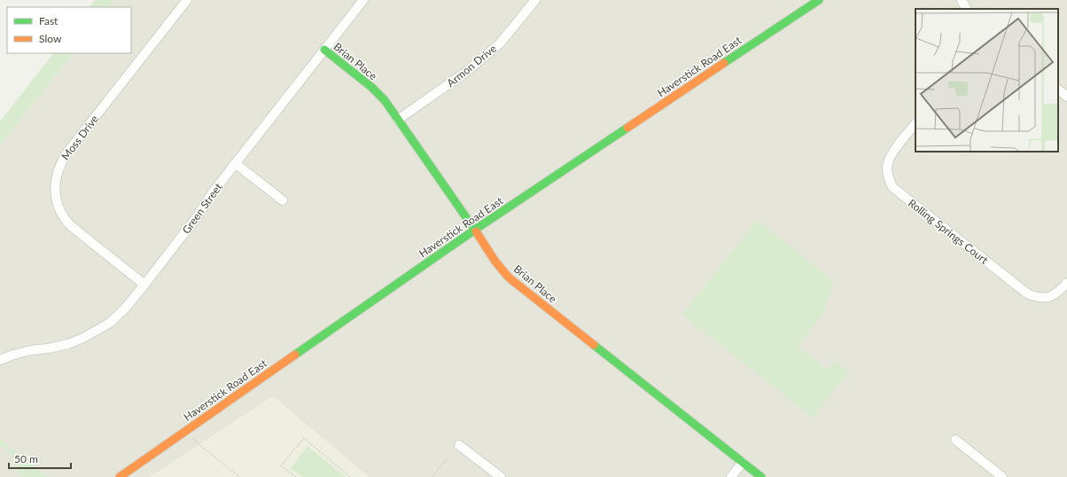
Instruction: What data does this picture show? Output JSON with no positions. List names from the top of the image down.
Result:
{
  "streets": {
    "street": [
      "Brian Place",
      "Armon Drive",
      "Haverstick Road East",
      "Moss Drive",
      "Green Street",
      "Rolling Springs Court"
    ]
  },
  "crossings": [
    ["Brian Place", "Armon Drive"],
    ["Brian Place", "Haverstick Road East"],
    ["Brian Place", "Green Street"],
    ["Moss Drive", "Green Street"]
  ],
  "legend": ["Fast", "Slow"],
  "scale_bar": "50 m"
}
